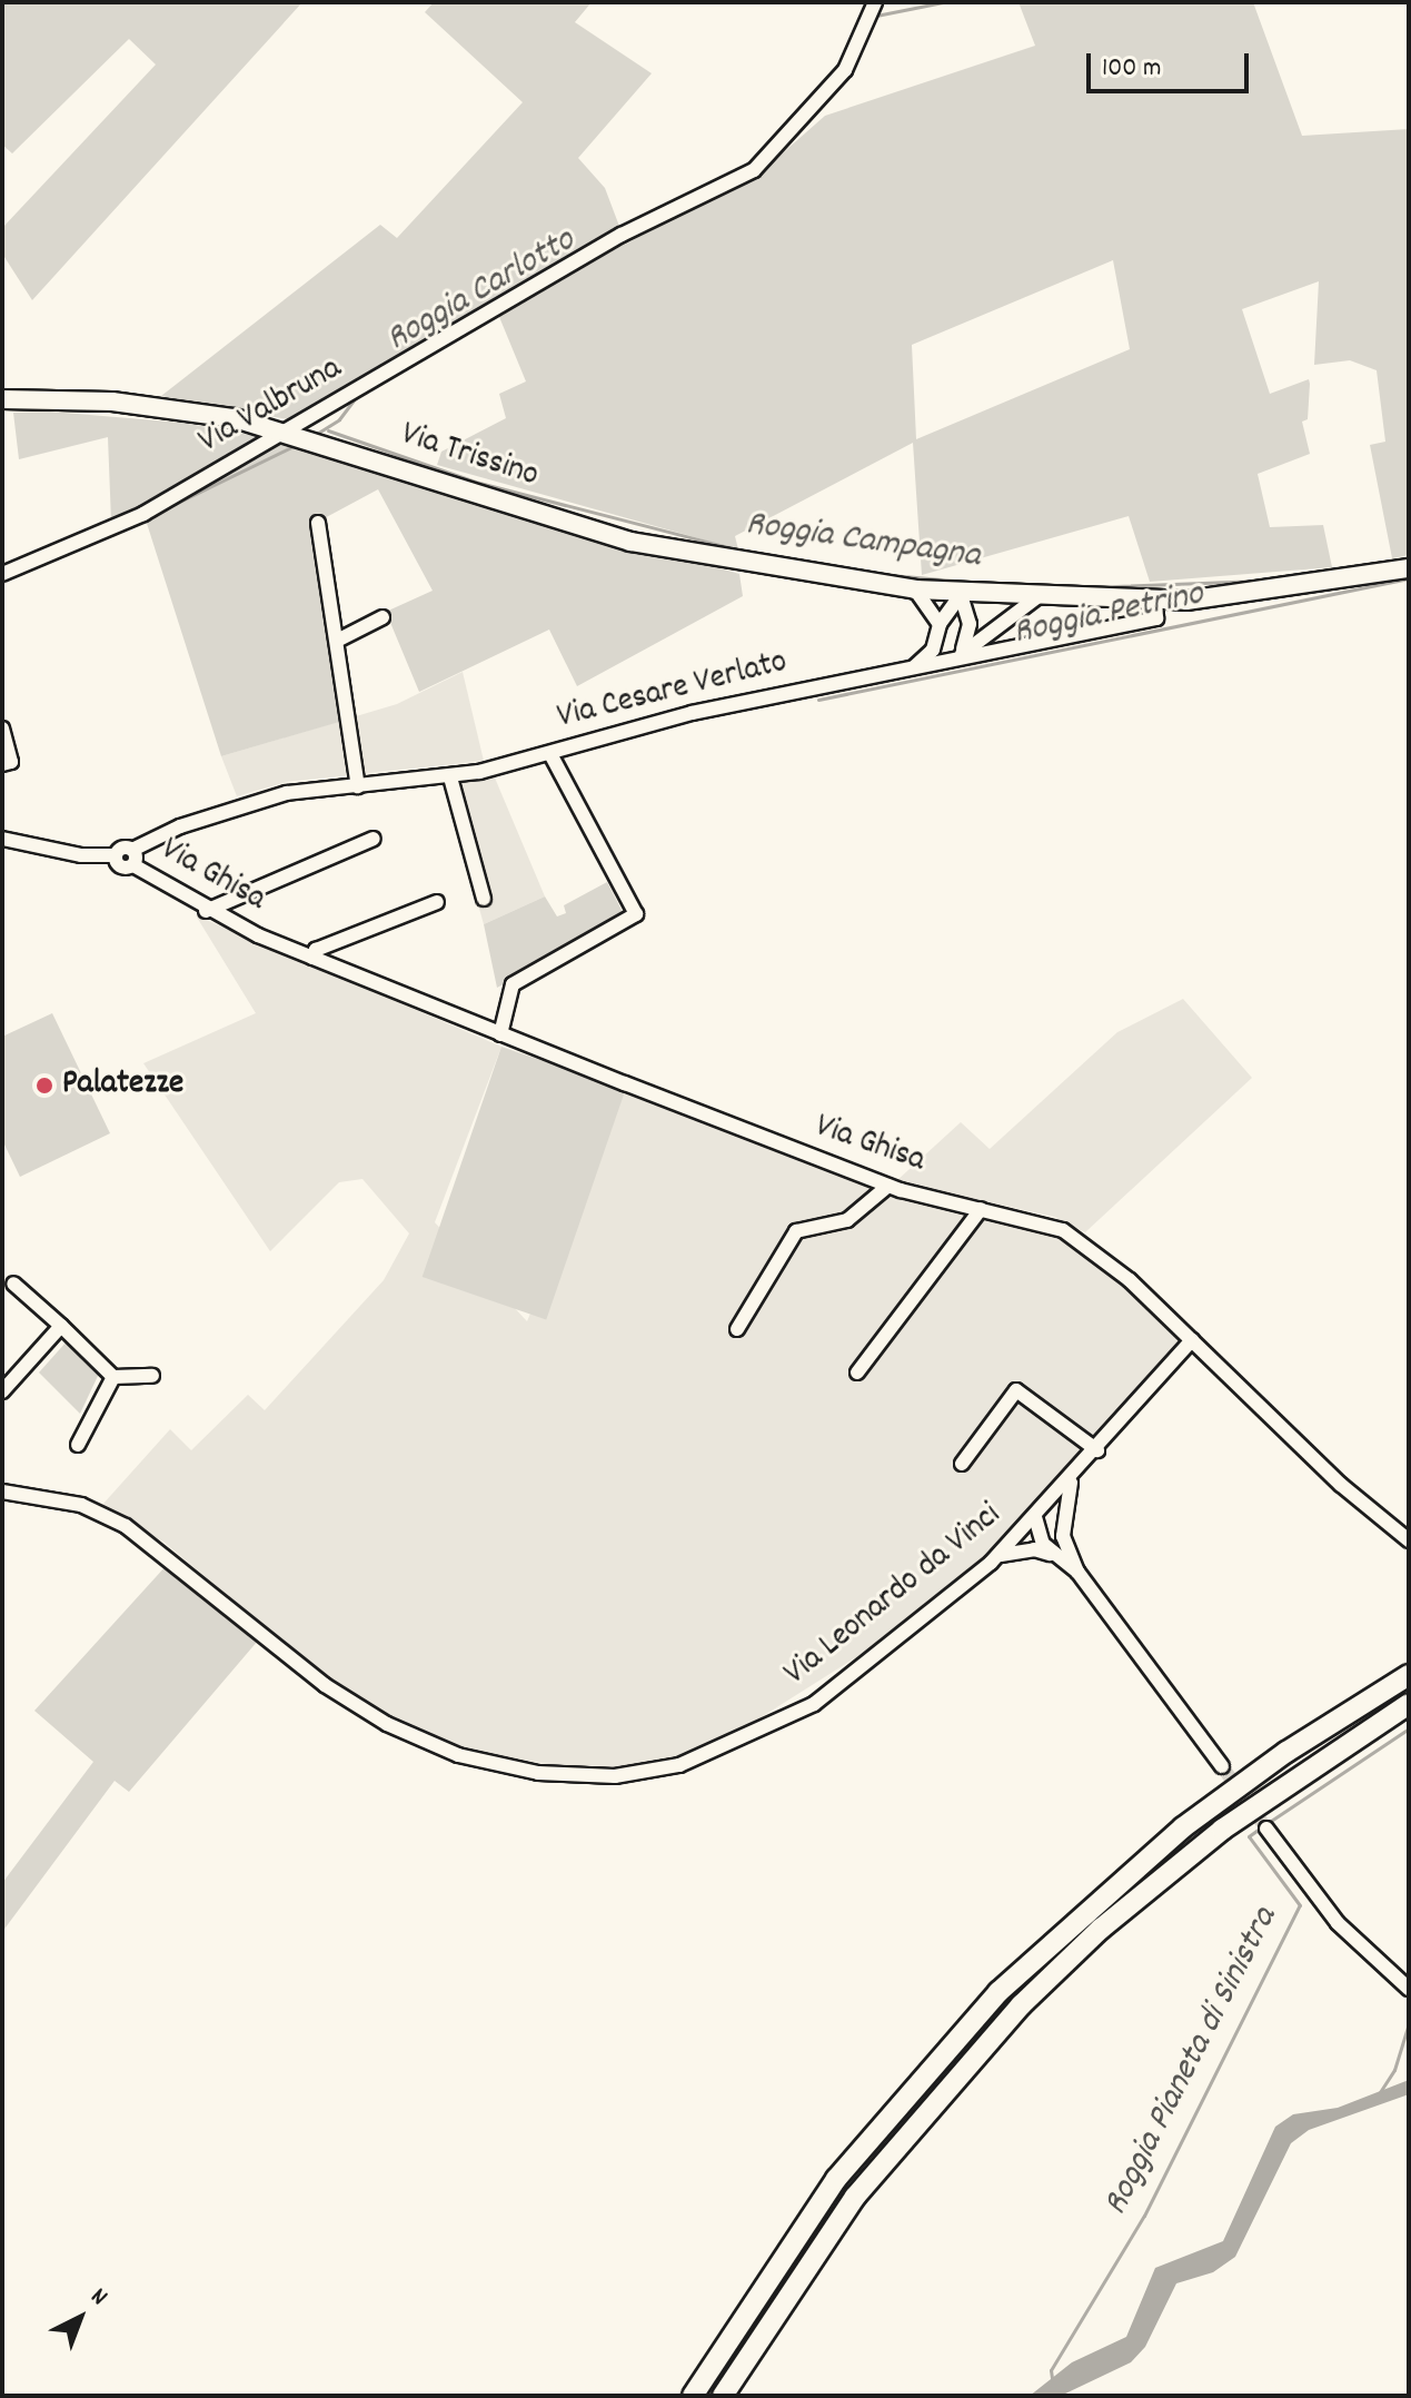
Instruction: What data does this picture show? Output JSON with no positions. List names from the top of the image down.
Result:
{
  "streets": {
    "main road": ["Via Trissino"],
    "street": [
      "Via Valbruna",
      "Via Cesare Verlato",
      "Via Ghisa",
      "Via Leonardo da Vinci"
    ]
  },
  "crossings": [
    ["Via Valbruna", "Via Trissino"],
    ["Via Cesare Verlato", "Via Ghisa"],
    ["Via Ghisa", "Via Leonardo da Vinci"]
  ],
  "water": [
    "Roggia Carlotto",
    "Roggia Campagna",
    "Roggia Petrino",
    "Roggia Pianeta di Sinistra"
  ],
  "places": ["Palatezze"],
  "scale_bar": "100 m",
  "north": "top right"
}
